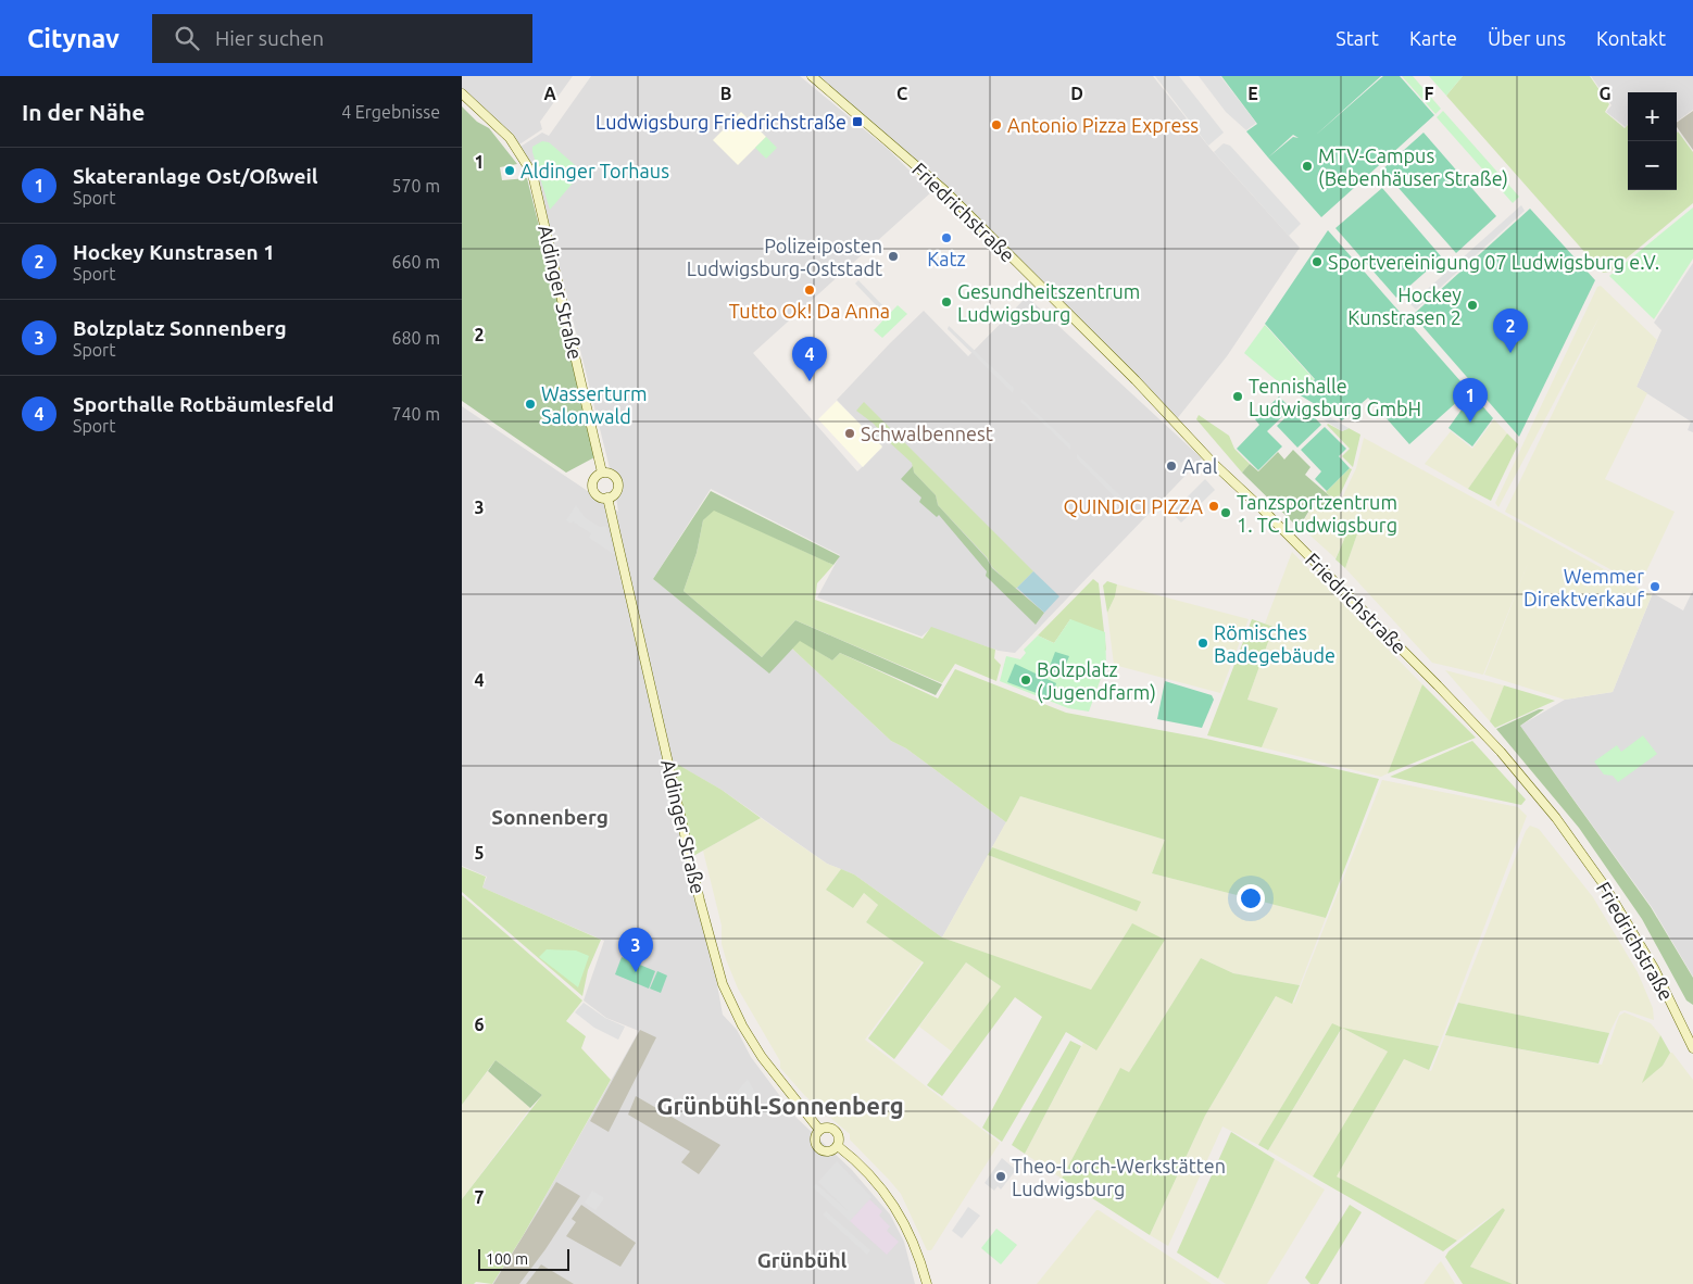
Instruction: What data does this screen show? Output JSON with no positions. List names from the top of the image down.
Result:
{
  "streets": {
    "main road": ["Friedrichstraße", "Aldinger Straße"]
  },
  "districts": ["Sonnenberg", "Grünbühl-Sonnenberg", "Grünbühl"],
  "places": {
    "transit": ["Ludwigsburg Friedrichstraße"],
    "other": [
      "Antonio Pizza Express",
      "MTV-Campus (Bebenhäuser Straße)",
      "Aldinger Torhaus",
      "Katz",
      "Polizeiposten Ludwigsburg-Oststadt",
      "Sportvereinigung 07 Ludwigsburg e.V.",
      "Tutto Ok! Da Anna",
      "Gesundheitszentrum Ludwigsburg",
      "Hockey Kunstrasen 2",
      "Tennishalle Ludwigsburg GmbH",
      "Wasserturm Salonwald",
      "Schwalbennest",
      "Aral",
      "QUINDICI PIZZA",
      "Tanzsportzentrum 1. TC Ludwigsburg",
      "Wemmer Direktverkauf",
      "Römisches Badegebäude",
      "Bolzplatz (Jugendfarm)",
      "Theo-Lorch-Werkstätten Ludwigsburg"
    ]
  },
  "scale_bar": "100 m",
  "page": {
    "header": "Citynav",
    "search": "Hier suchen",
    "nav": [
      "Start",
      "Karte",
      "Über uns",
      "Kontakt"
    ],
    "heading": ["In der Nähe", "4 Ergebnisse"],
    "map_buttons": ["+", "−"],
    "list": [
      {
        "mark": "1",
        "name": "Skateranlage Ost/Oßweil",
        "note": "Sport",
        "value": "570 m"
      },
      {
        "mark": "2",
        "name": "Hockey Kunstrasen 1",
        "note": "Sport",
        "value": "660 m"
      },
      {
        "mark": "3",
        "name": "Bolzplatz Sonnenberg",
        "note": "Sport",
        "value": "680 m"
      },
      {
        "mark": "4",
        "name": "Sporthalle Rotbäumlesfeld",
        "note": "Sport",
        "value": "740 m"
      }
    ],
    "pins": [
      "2",
      "4",
      "1",
      "3"
    ],
    "scale": "100 m"
  },
  "grid": {
    "columns": [
      "A",
      "B",
      "C",
      "D",
      "E",
      "F",
      "G"
    ],
    "rows": [
      "1",
      "2",
      "3",
      "4",
      "5",
      "6",
      "7"
    ]
  }
}
